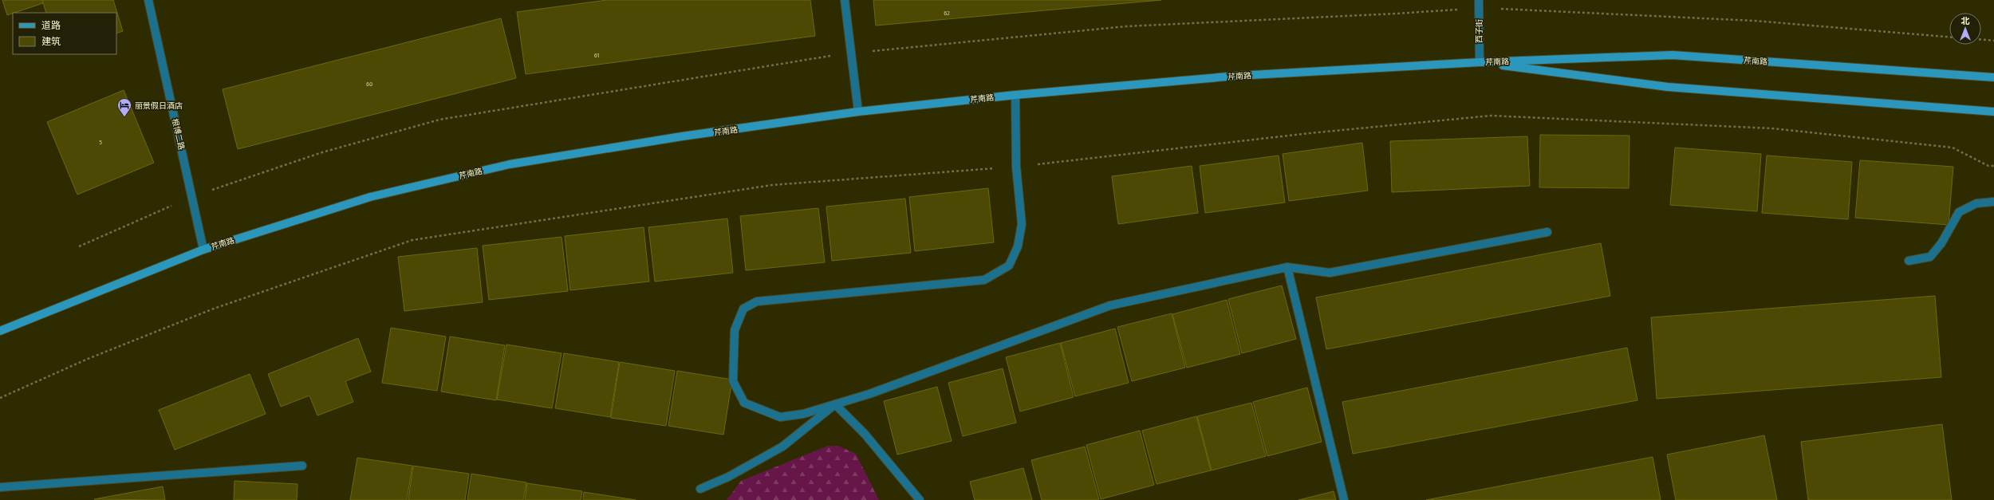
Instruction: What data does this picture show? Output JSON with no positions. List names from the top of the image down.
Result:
{
  "streets": {
    "main road": ["芹南路"],
    "street": ["西子街", "根博二路"]
  },
  "crossings": [
    ["西子街", "芹南路"],
    ["芹南路", "根博二路"]
  ],
  "places": {
    "hotel": ["丽景假日酒店"]
  },
  "house_numbers": [
    "62",
    "61",
    "60",
    "5"
  ],
  "legend": ["道路", "建筑"],
  "north": "top"
}
